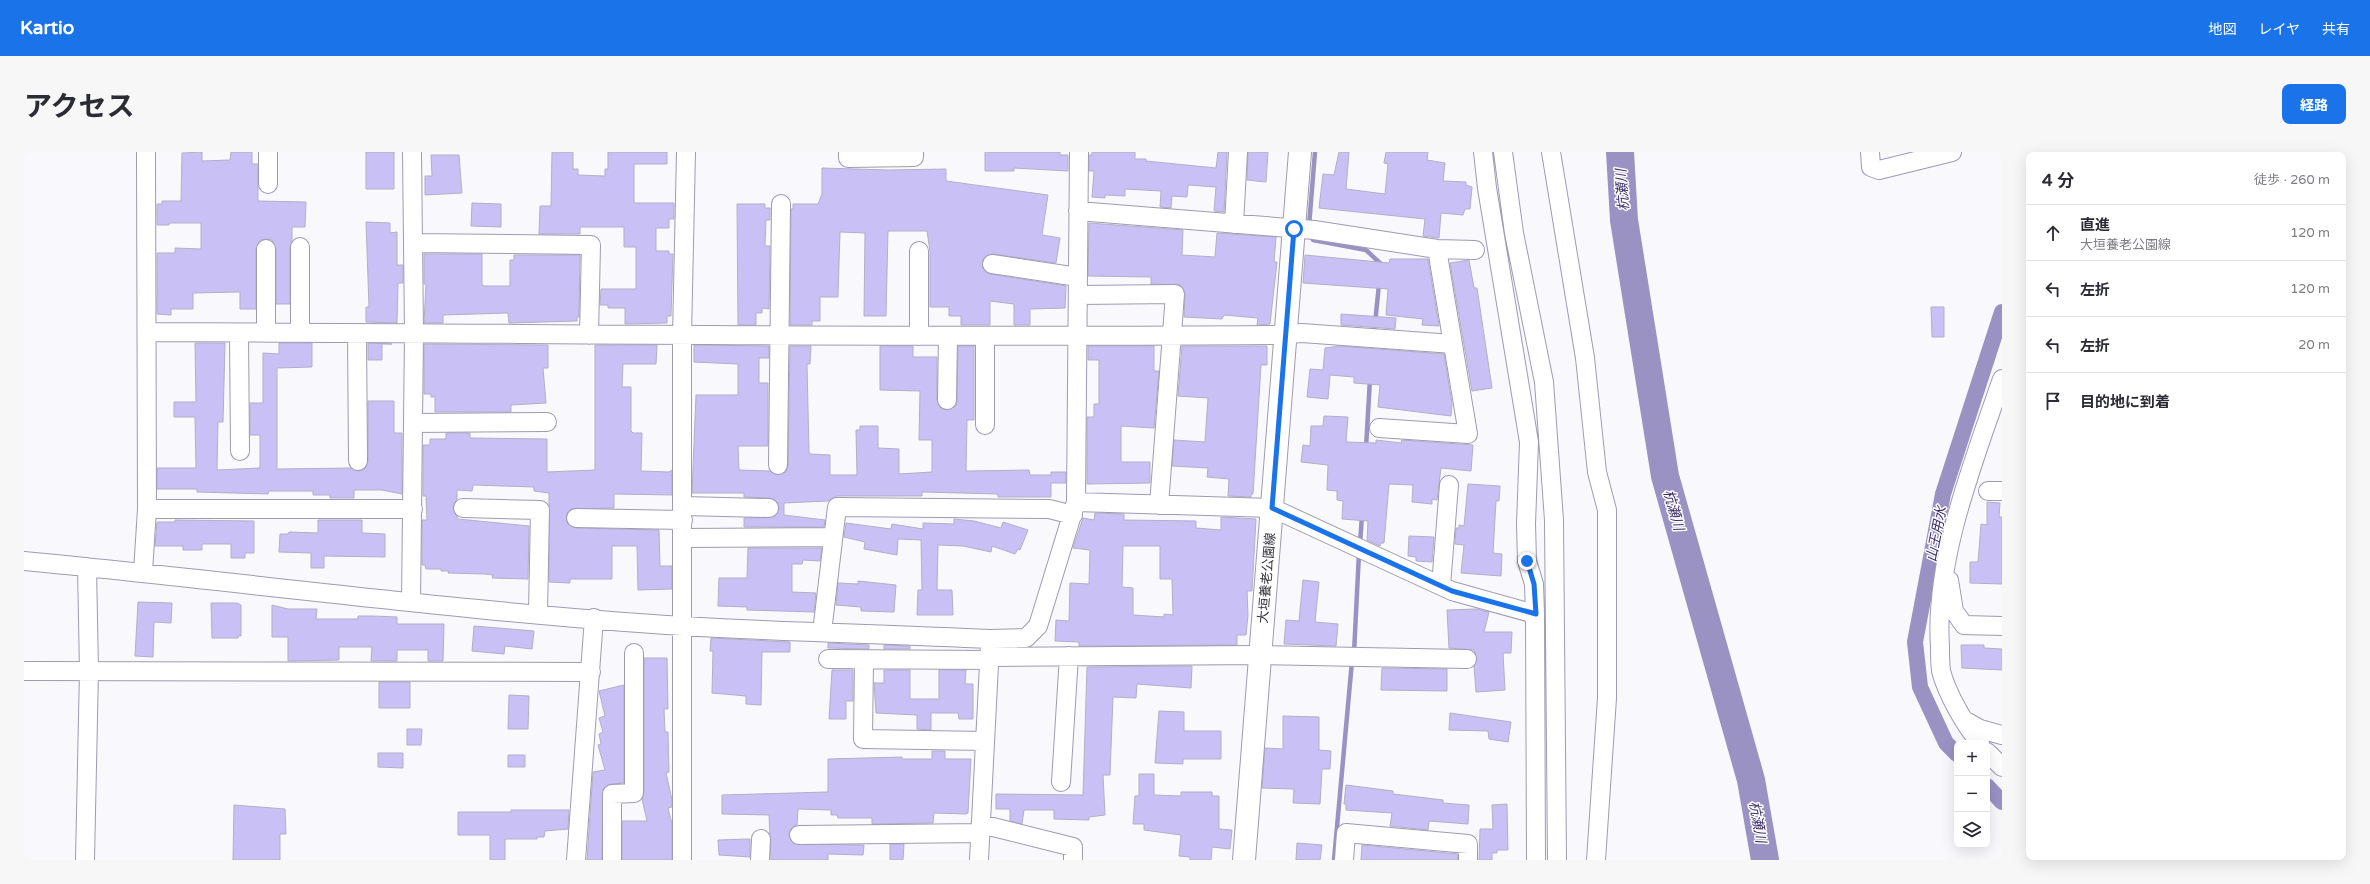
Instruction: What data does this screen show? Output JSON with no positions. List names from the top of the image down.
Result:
{
  "streets": {
    "main road": ["大垣養老公園線"]
  },
  "water": ["杭瀬川", "山王用水"],
  "page": {
    "header": "Kartio",
    "nav": ["地図", "レイヤ", "共有"],
    "title": "アクセス",
    "buttons": "経路",
    "heading": ["4 分", "徒歩 · 260 m"],
    "list": [
      ["直進", "大垣養老公園線", "120 m"],
      ["左折", "120 m"],
      ["左折", "20 m"],
      "目的地に到着"
    ],
    "map_buttons": ["+", "−"]
  }
}
